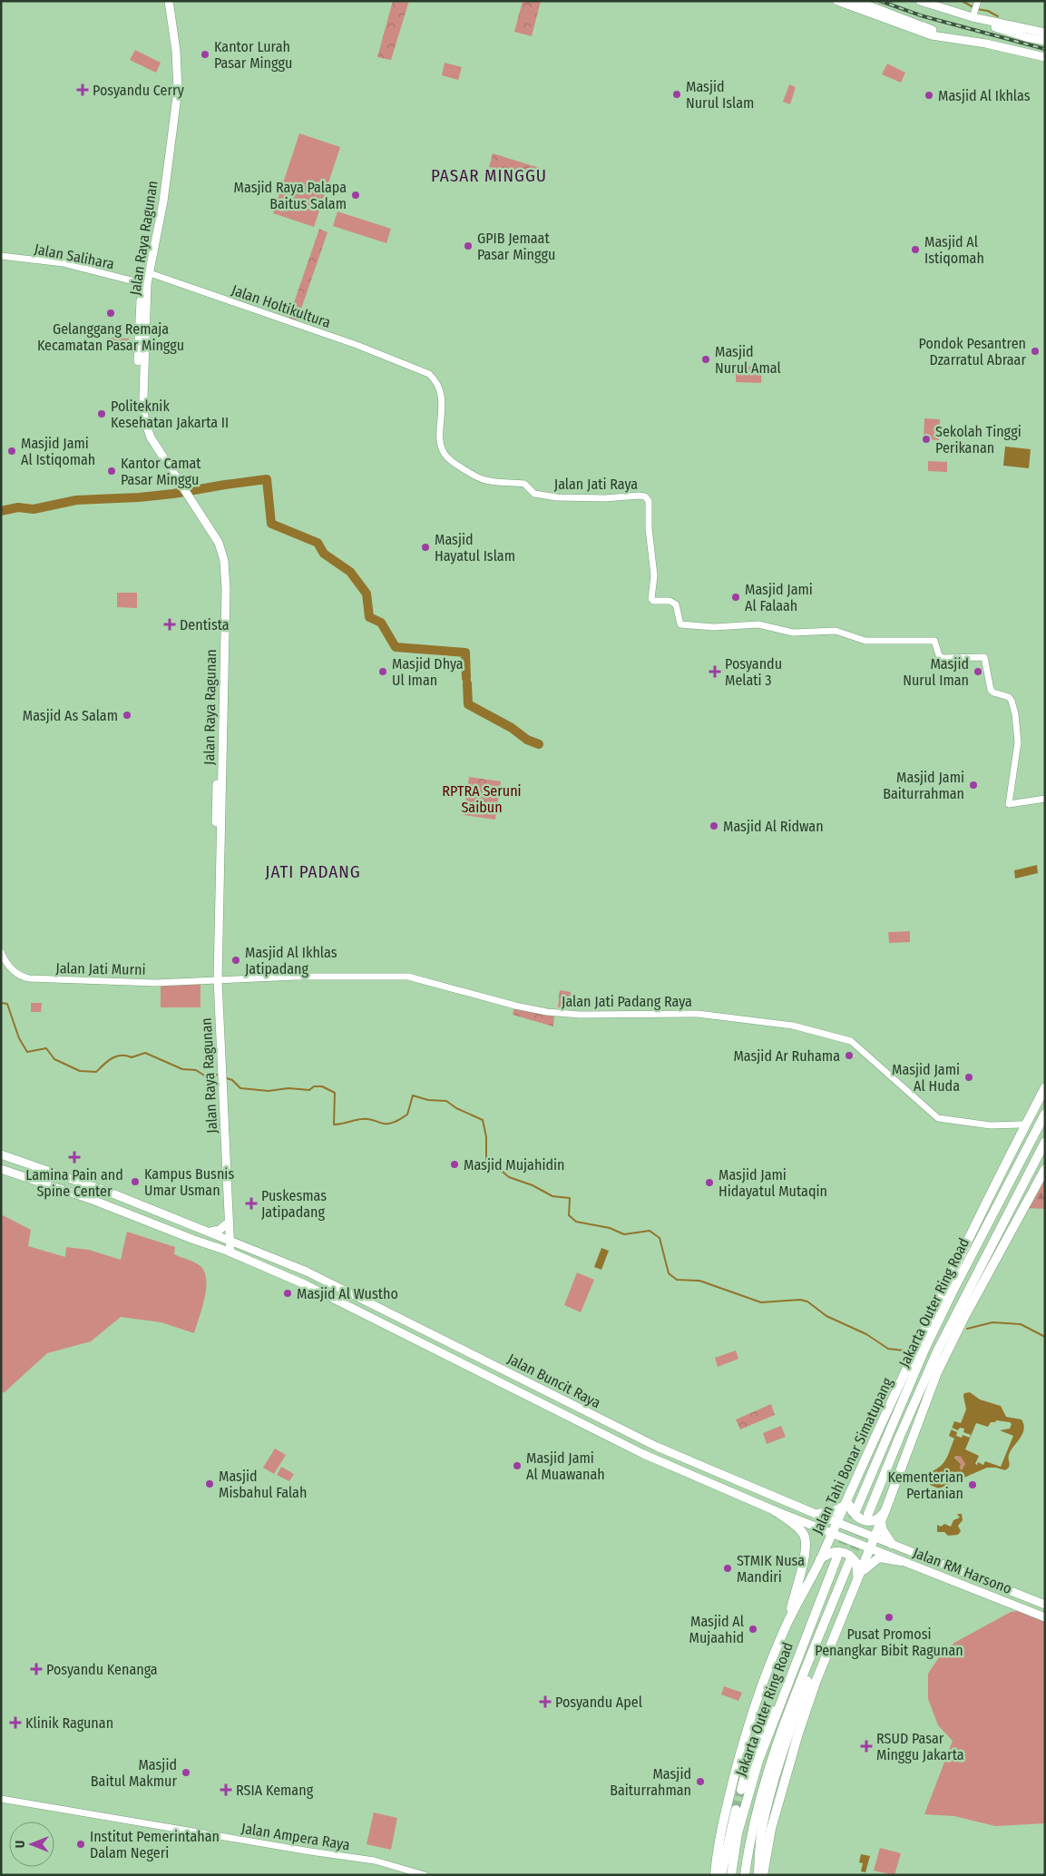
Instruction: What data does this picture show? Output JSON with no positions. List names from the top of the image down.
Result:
{
  "streets": {
    "highway": ["Jakarta Outer Ring Road", "Jalan Tahi Bonar Simatupang"],
    "main road": ["Jalan Raya Ragunan", "Jalan Buncit Raya", "Jalan RM Harsono"],
    "street": [
      "Jalan Salihara",
      "Jalan Holtikultura",
      "Jalan Jati Raya",
      "Jalan Jati Murni",
      "Jalan Jati Padang Raya",
      "Jalan Ampera Raya"
    ]
  },
  "crossings": [
    ["Jalan Raya Ragunan", "Jalan Salihara"],
    ["Jalan Raya Ragunan", "Jalan Holtikultura"],
    ["Jalan Raya Ragunan", "Jalan Jati Murni"],
    ["Jalan Raya Ragunan", "Jalan Jati Padang Raya"],
    ["Jalan Raya Ragunan", "Jalan Buncit Raya"],
    ["Jalan Holtikultura", "Jalan Jati Raya"],
    ["Jalan Jati Murni", "Jalan Jati Padang Raya"],
    ["Jalan Jati Padang Raya", "Jalan Tahi Bonar Simatupang"],
    ["Jalan Buncit Raya", "Jalan Tahi Bonar Simatupang"],
    ["Jalan Buncit Raya", "Jalan RM Harsono"]
  ],
  "districts": ["PASAR MINGGU", "JATI PADANG"],
  "parks": ["RPTRA Seruni Saibun"],
  "places": {
    "other": [
      "Kantor Lurah Pasar Minggu",
      "Masjid Nurul Islam",
      "Masjid Al Ikhlas",
      "Masjid Raya Palapa Baitus Salam",
      "GPIB Jemaat Pasar Minggu",
      "Masjid Al Istiqomah",
      "Gelanggang Remaja Kecamatan Pasar Minggu",
      "Pondok Pesantren Dzarratul Abraar",
      "Masjid Nurul Amal",
      "Politeknik Kesehatan Jakarta II",
      "Sekolah Tinggi Perikanan",
      "Masjid Jami Al Istiqomah",
      "Kantor Camat Pasar Minggu",
      "Masjid Hayatul Islam",
      "Masjid Jami Al Falaah",
      "Masjid Dhya Ul Iman",
      "Masjid Nurul Iman",
      "Masjid As Salam",
      "Masjid Jami Baiturrahman",
      "Masjid Al Ridwan",
      "Masjid Al Ikhlas Jatipadang",
      "Masjid Ar Ruhama",
      "Masjid Jami Al Huda",
      "Masjid Mujahidin",
      "Kampus Busnis Umar Usman",
      "Masjid Jami Hidayatul Mutaqin",
      "Masjid Al Wustho",
      "Masjid Jami Al Muawanah",
      "Masjid Misbahul Falah",
      "Kementerian Pertanian",
      "STMIK Nusa Mandiri",
      "Pusat Promosi Penangkar Bibit Ragunan",
      "Masjid Al Mujaahid",
      "Masjid Baitul Makmur",
      "Masjid Baiturrahman",
      "Institut Pemerintahan Dalam Negeri"
    ],
    "health": [
      "Posyandu Cerry",
      "Dentista",
      "Posyandu Melati 3",
      "Lamina Pain and Spine Center",
      "Puskesmas Jatipadang",
      "Posyandu Kenanga",
      "Posyandu Apel",
      "Klinik Ragunan",
      "RSUD Pasar Minggu Jakarta",
      "RSIA Kemang"
    ]
  },
  "north": "left"
}
